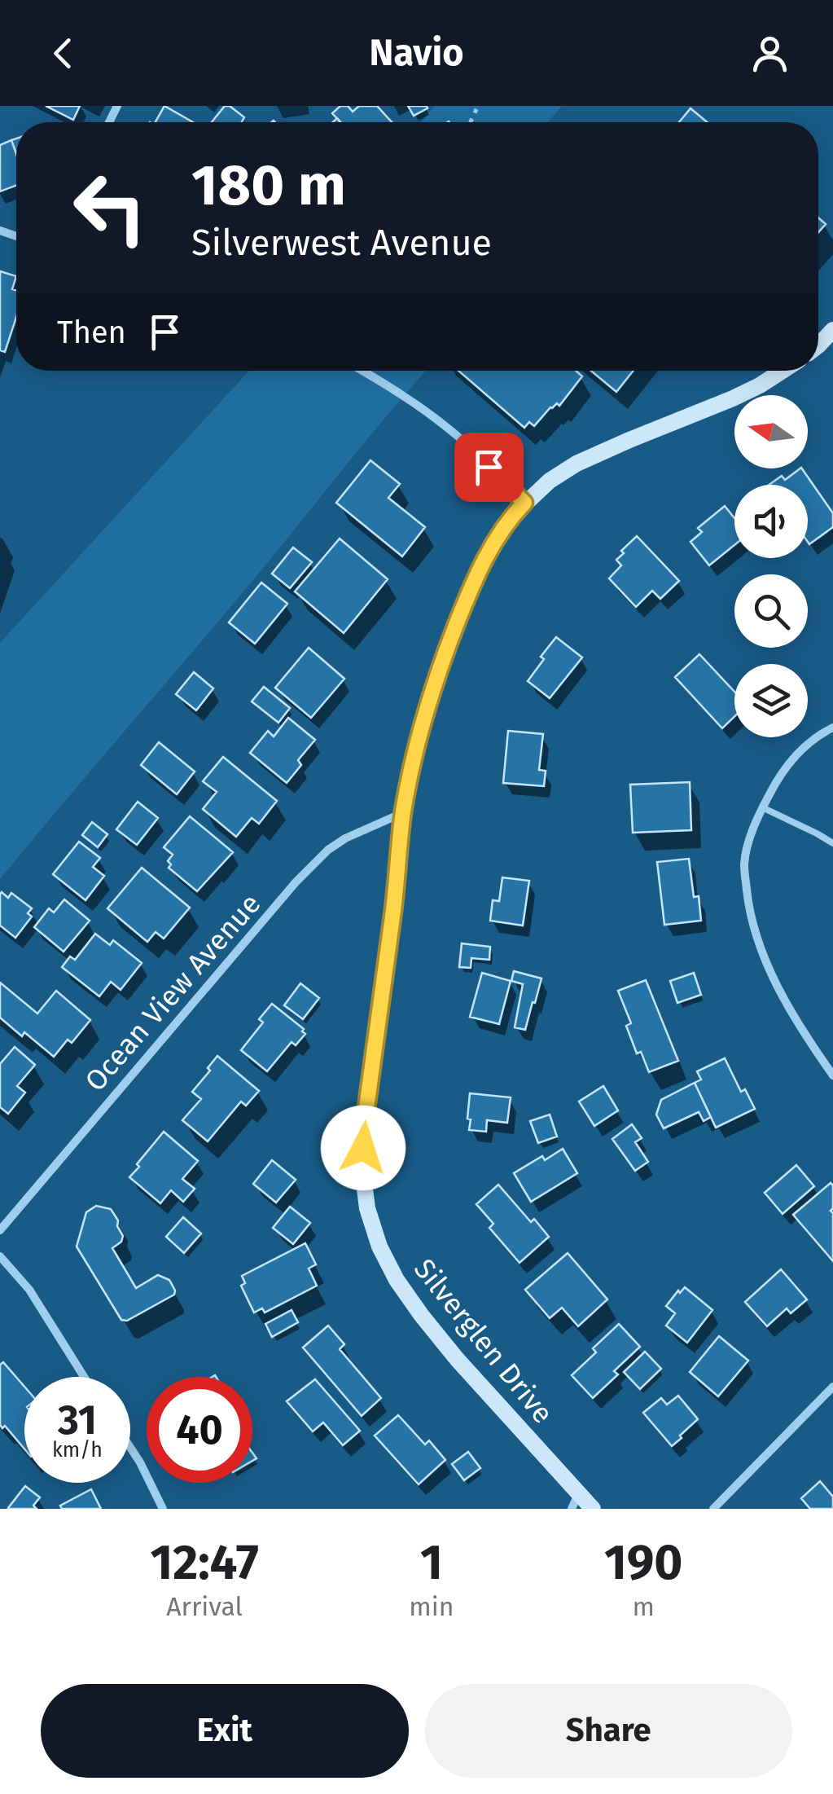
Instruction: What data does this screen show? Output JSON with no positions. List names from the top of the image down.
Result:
{
  "streets": {
    "street": ["Ocean View Avenue", "Silverglen Drive"]
  },
  "crossings": [
    ["Ocean View Avenue", "Silverglen Drive"]
  ],
  "north": "left",
  "page": {
    "header": "Navio",
    "turn": ["180 m", "Silverwest Avenue"],
    "then": "Then",
    "speed": "31 km/h",
    "limit": "40",
    "eta": [
      "12:47",
      "Arrival",
      "1",
      "min",
      "190",
      "m"
    ],
    "buttons": ["Exit", "Share"]
  }
}
